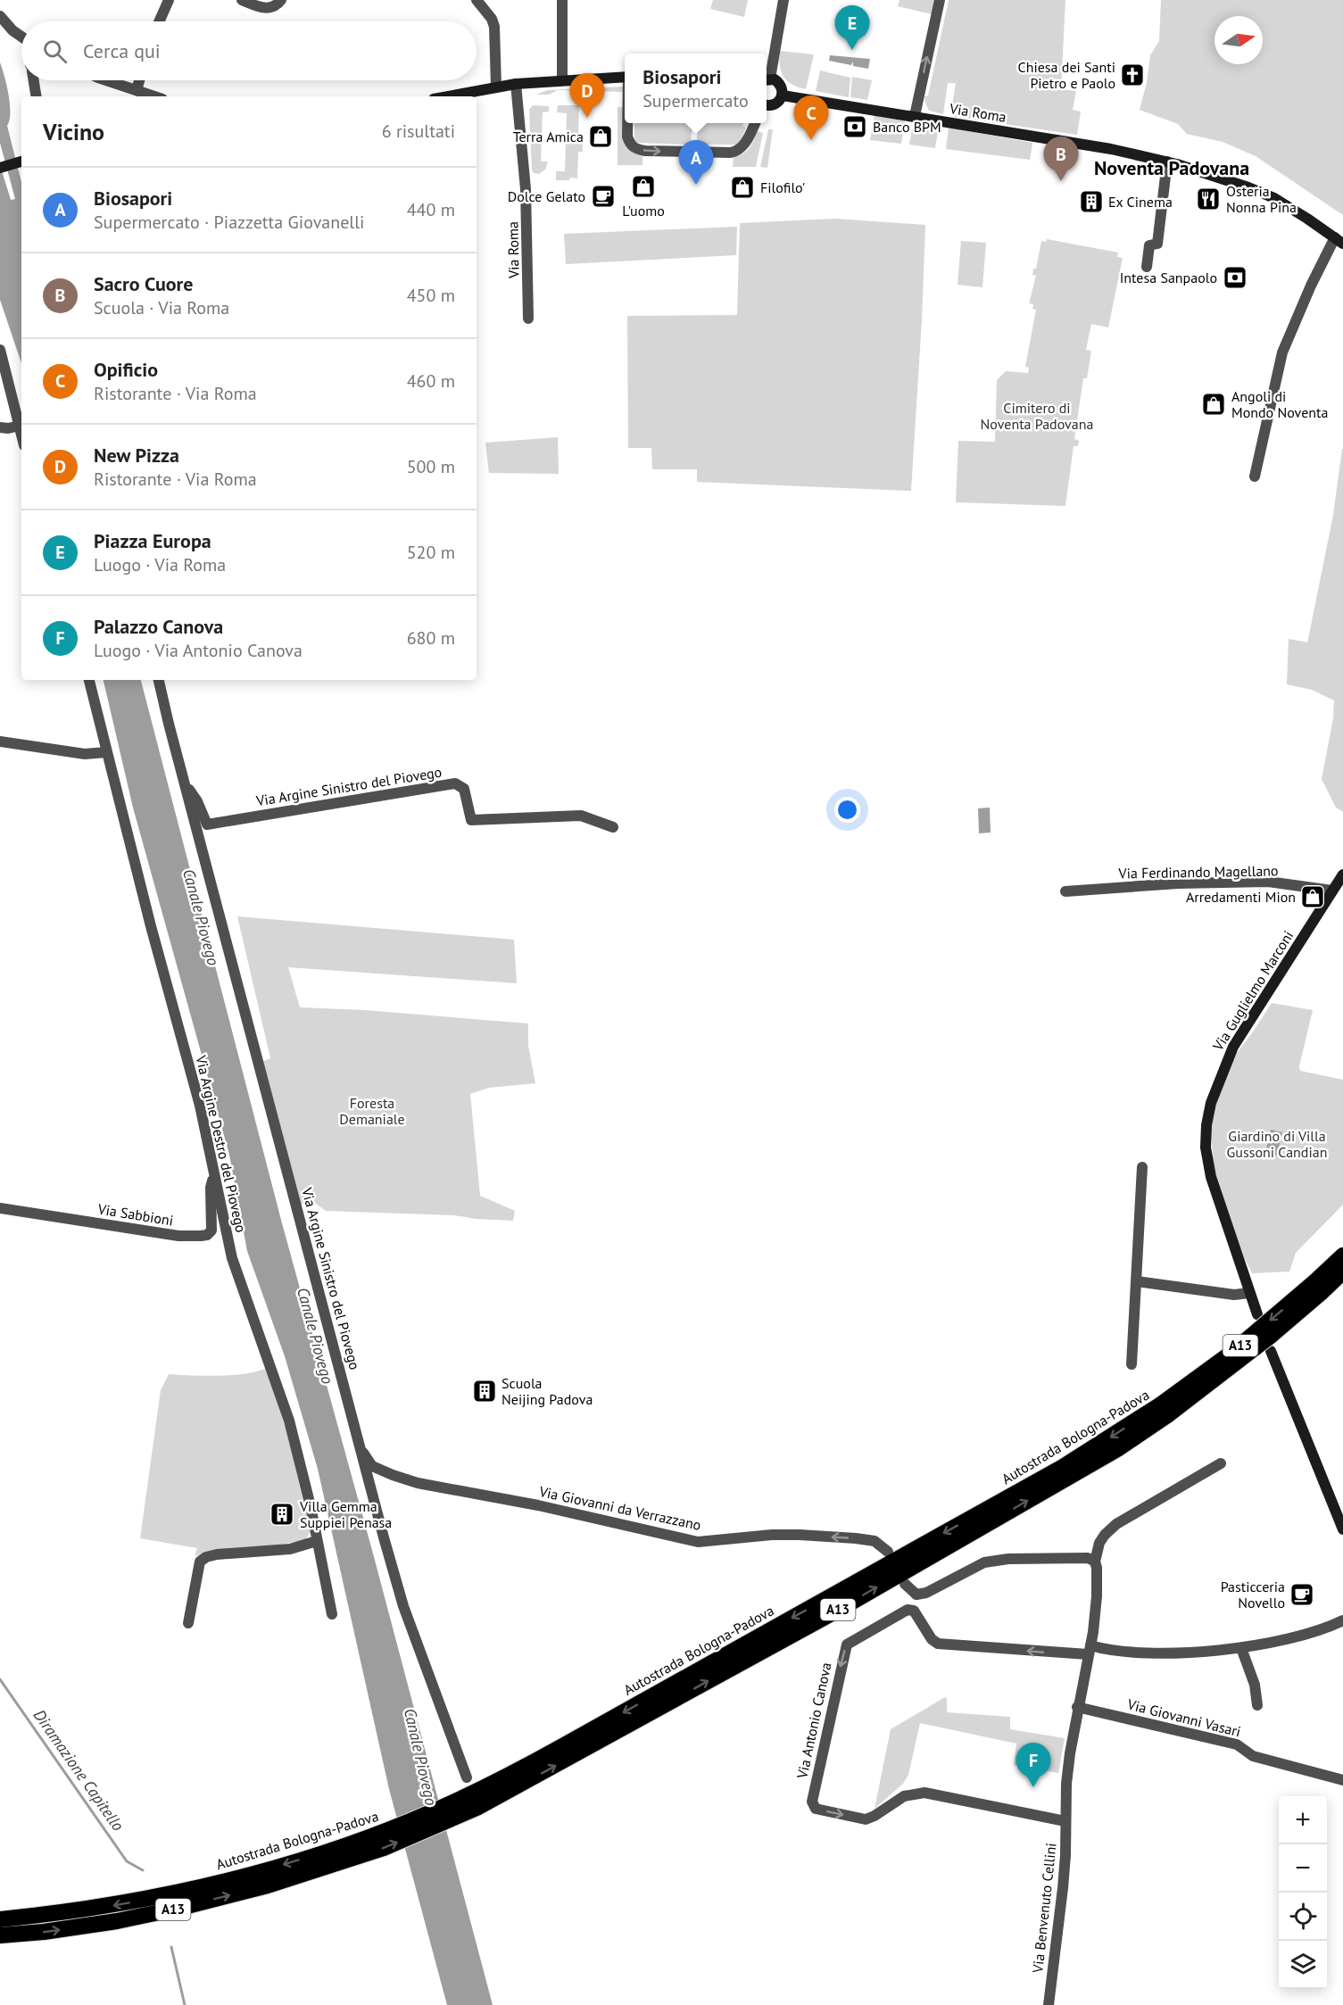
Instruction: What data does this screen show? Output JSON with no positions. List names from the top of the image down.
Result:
{
  "streets": {
    "highway": ["A13", "Autostrada Bologna-Padova"],
    "street": [
      "Via Roma",
      "Via Argine Sinistro del Piovego",
      "Via Ferdinando Magellano",
      "Via Guglielmo Marconi",
      "Via Argine Destro del Piovego",
      "Via Sabbioni",
      "Via Giovanni da Verrazzano",
      "Via Giovanni Vasari",
      "Via Antonio Canova",
      "Via Benvenuto Cellini"
    ]
  },
  "crossings": [
    ["Via Argine Sinistro del Piovego", "Via Giovanni da Verrazzano"],
    ["Via Ferdinando Magellano", "Via Guglielmo Marconi"],
    ["Via Argine Destro del Piovego", "Via Sabbioni"],
    ["Via Giovanni Vasari", "Via Benvenuto Cellini"],
    ["Via Antonio Canova", "Via Benvenuto Cellini"]
  ],
  "one_way": ["Via Giovanni da Verrazzano"],
  "districts": ["Noventa Padovana"],
  "water": ["Canale Piovego", "Diramazione Capitello"],
  "parks": ["Cimitero di Noventa Padovana", "Foresta Demaniale", "Giardino di Villa Gussoni Candian"],
  "places": {
    "church": ["Chiesa dei Santi Pietro e Paolo"],
    "bank": ["Banco BPM", "Intesa Sanpaolo"],
    "shop": [
      "Terra Amica",
      "L'uomo",
      "Filofilo'",
      "Angoli di Mondo Noventa",
      "Arredamenti Mion"
    ],
    "cafe": ["Dolce Gelato", "Pasticceria Novello"],
    "restaurant": ["Osteria Nonna Pina"],
    "building": ["Ex Cinema", "Scuola Neijing Padova", "Villa Gemma Suppiei Penasa"]
  },
  "north": "right",
  "page": {
    "pins": [
      "E",
      "D",
      "C",
      "B",
      "A",
      "F"
    ],
    "search": "Cerca qui",
    "popup": ["Biosapori", "Supermercato"],
    "heading": ["Vicino", "6 risultati"],
    "list": [
      {
        "mark": "A",
        "name": "Biosapori",
        "note": "Supermercato · Piazzetta Giovanelli",
        "value": "440 m"
      },
      {
        "mark": "B",
        "name": "Sacro Cuore",
        "note": "Scuola · Via Roma",
        "value": "450 m"
      },
      {
        "mark": "C",
        "name": "Opificio",
        "note": "Ristorante · Via Roma",
        "value": "460 m"
      },
      {
        "mark": "D",
        "name": "New Pizza",
        "note": "Ristorante · Via Roma",
        "value": "500 m"
      },
      {
        "mark": "E",
        "name": "Piazza Europa",
        "note": "Luogo · Via Roma",
        "value": "520 m"
      },
      {
        "mark": "F",
        "name": "Palazzo Canova",
        "note": "Luogo · Via Antonio Canova",
        "value": "680 m"
      }
    ],
    "map_buttons": ["+", "−"]
  }
}
